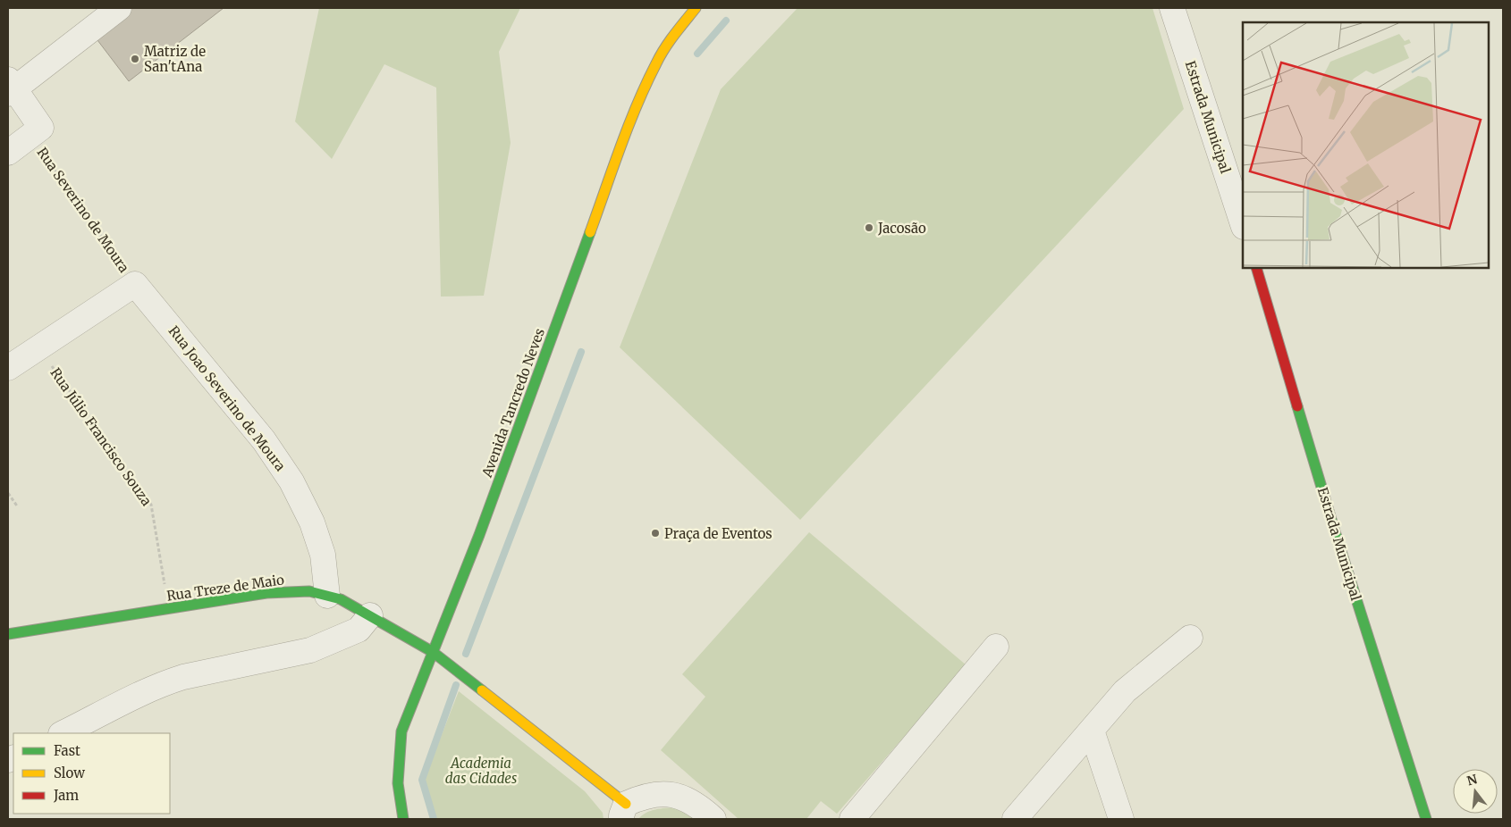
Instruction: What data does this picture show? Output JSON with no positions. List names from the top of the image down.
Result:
{
  "streets": {
    "street": [
      "Estrada Municipal",
      "Rua Joao Severino de Moura",
      "Avenida Tancredo Neves",
      "Rua Treze de Maio"
    ],
    "path": ["Rua Severino de Moura", "Rua Júlio Francisco Souza"]
  },
  "crossings": [
    ["Rua Severino de Moura", "Rua Joao Severino de Moura"],
    ["Rua Joao Severino de Moura", "Rua Treze de Maio"],
    ["Avenida Tancredo Neves", "Rua Treze de Maio"],
    ["Rua Júlio Francisco Souza", "Rua Treze de Maio"]
  ],
  "parks": ["Academia das Cidades"],
  "places": ["Matriz de San'tAna", "Jacosão", "Praça de Eventos"],
  "legend": ["Fast", "Slow", "Jam"],
  "north": "top"
}
